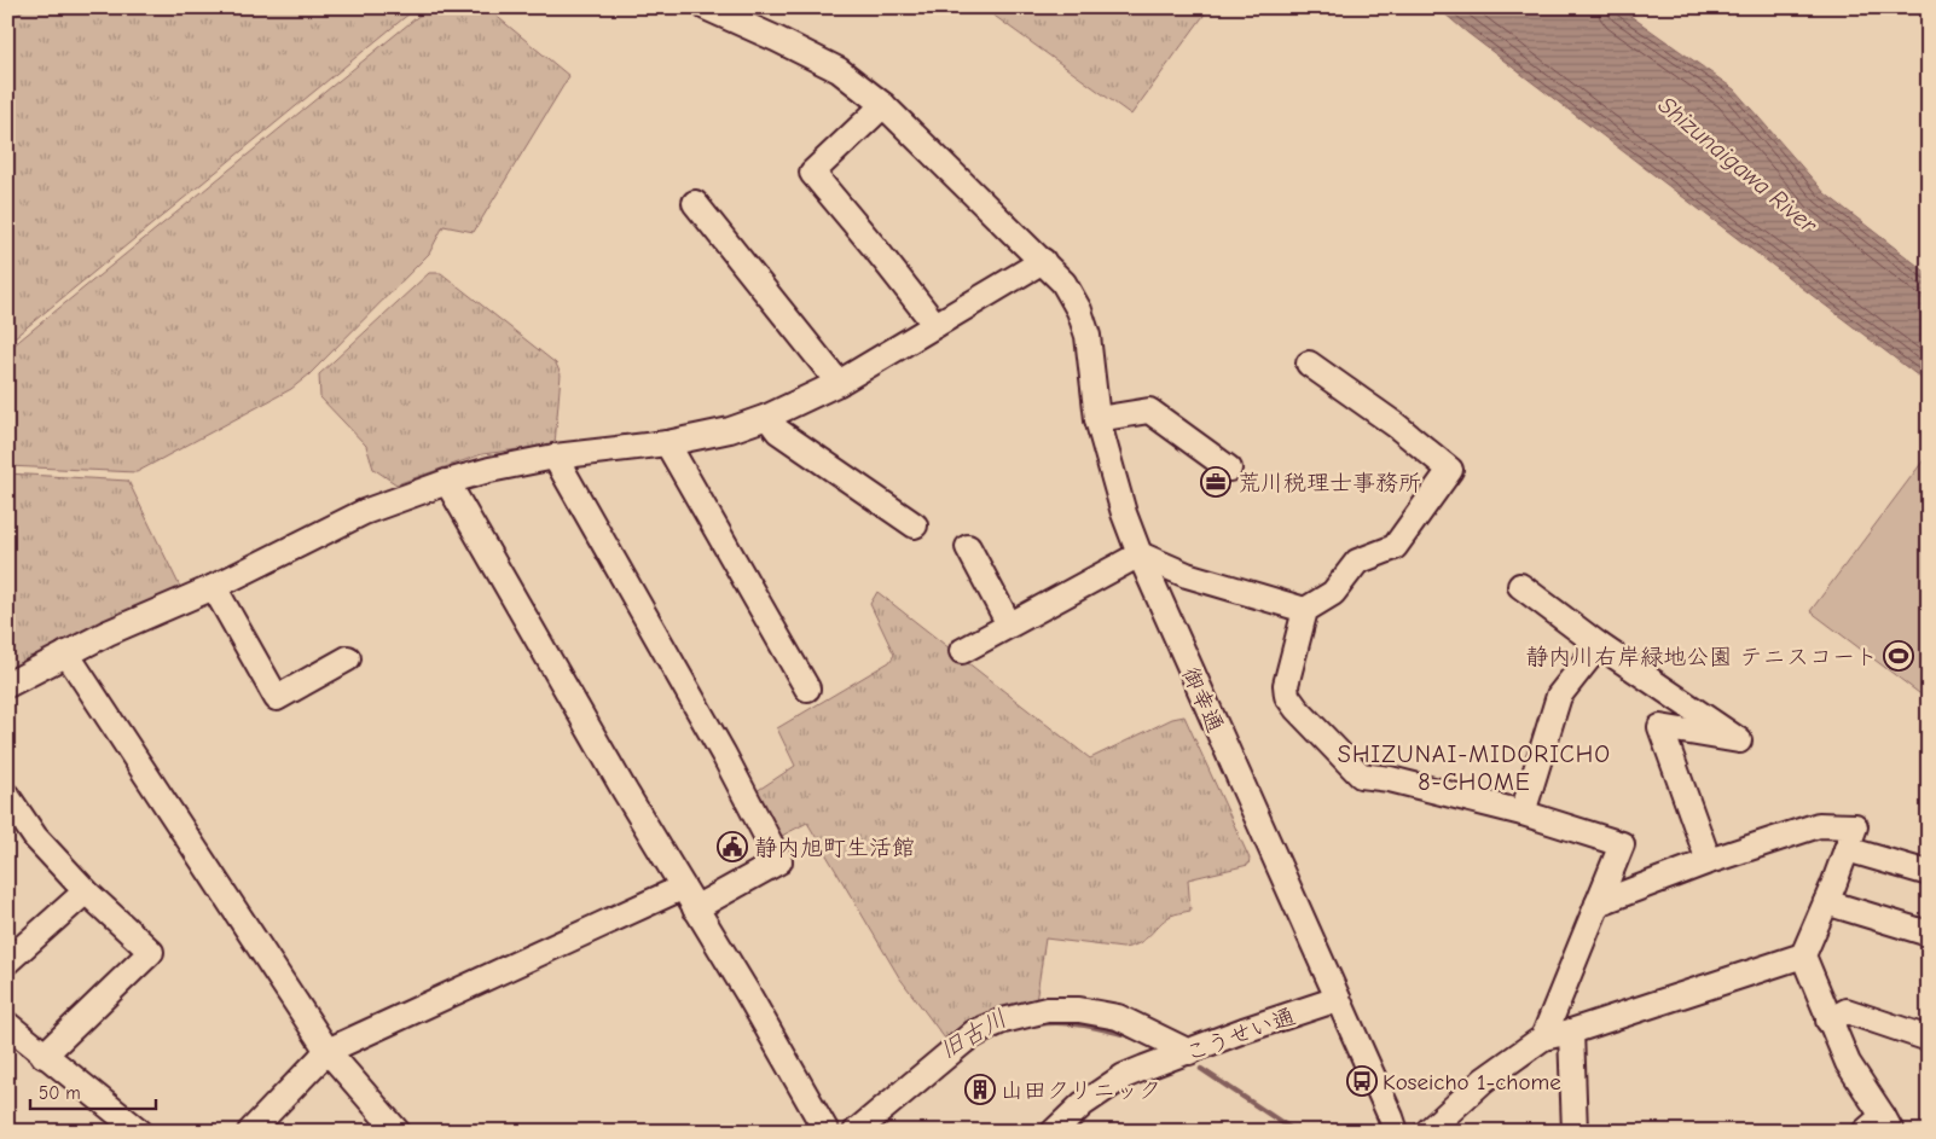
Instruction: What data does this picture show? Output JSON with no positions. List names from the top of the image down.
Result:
{
  "streets": {
    "street": ["御幸通", "こうせい通"]
  },
  "crossings": [
    ["御幸通", "こうせい通"]
  ],
  "districts": ["SHIZUNAI-MIDORICHO 8-CHOME"],
  "water": ["Shizunaigawa River", "旧古川"],
  "places": {
    "office": ["荒川税理士事務所"],
    "sports": ["静内川右岸緑地公園 テニスコート"],
    "public building": ["静内旭町生活館"],
    "bus stop": ["Koseicho 1-chome"],
    "building": ["山田クリニック"]
  },
  "scale_bar": "50 m"
}
